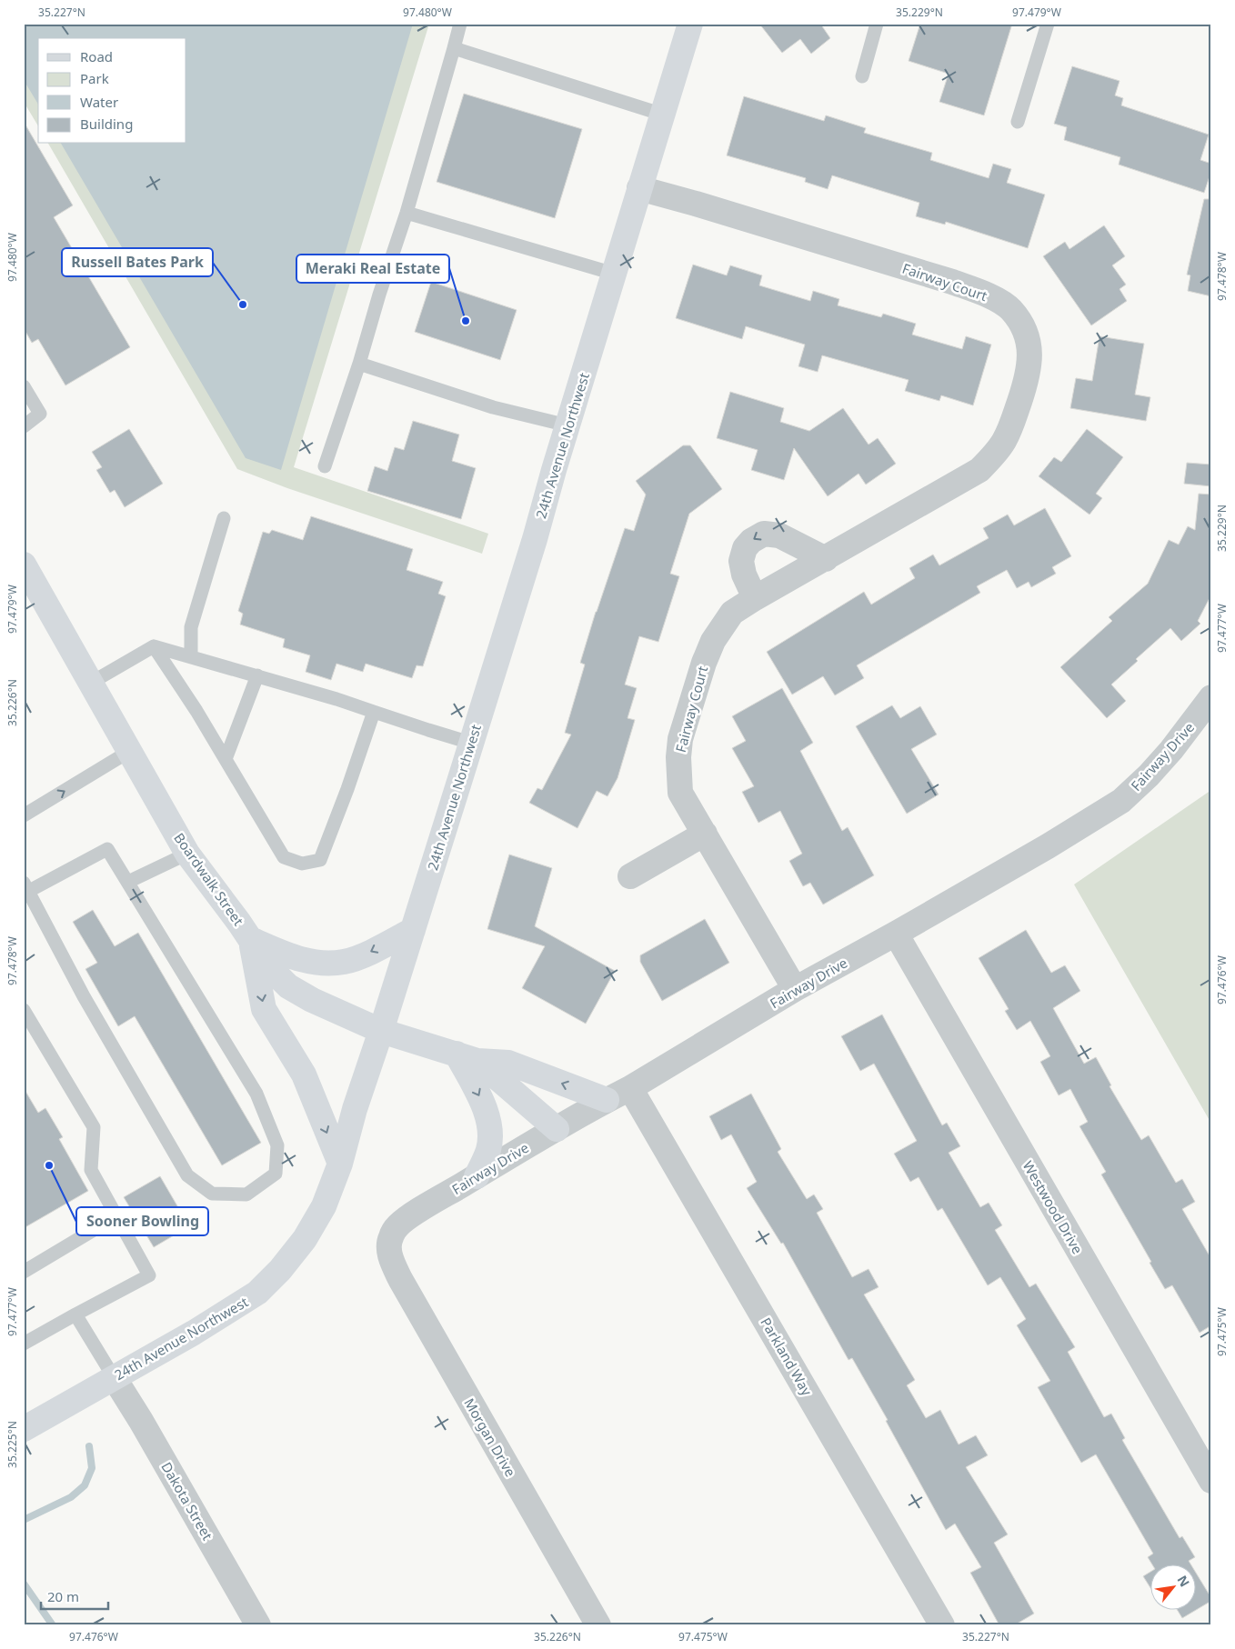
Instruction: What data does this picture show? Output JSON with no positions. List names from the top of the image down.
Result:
{
  "streets": {
    "main road": ["24th Avenue Northwest", "Boardwalk Street"],
    "street": [
      "Fairway Court",
      "Fairway Drive",
      "Westwood Drive",
      "Parkland Way",
      "Morgan Drive",
      "Dakota Street"
    ]
  },
  "crossings": [
    ["Fairway Court", "24th Avenue Northwest"],
    ["Fairway Court", "Fairway Drive"],
    ["24th Avenue Northwest", "Boardwalk Street"],
    ["24th Avenue Northwest", "Dakota Street"],
    ["Fairway Drive", "Westwood Drive"],
    ["Fairway Drive", "Parkland Way"],
    ["Fairway Drive", "Morgan Drive"]
  ],
  "places": ["Russell Bates Park", "Meraki Real Estate", "Sooner Bowling"],
  "legend": [
    "Road",
    "Park",
    "Water",
    "Building"
  ],
  "scale_bar": "20 m",
  "north": "top right",
  "coordinates": [
    "35.227°N",
    "97.480°W",
    "35.229°N",
    "97.479°W",
    "97.478°W",
    "97.477°W",
    "35.226°N",
    "97.476°W",
    "97.475°W",
    "35.225°N"
  ]
}
